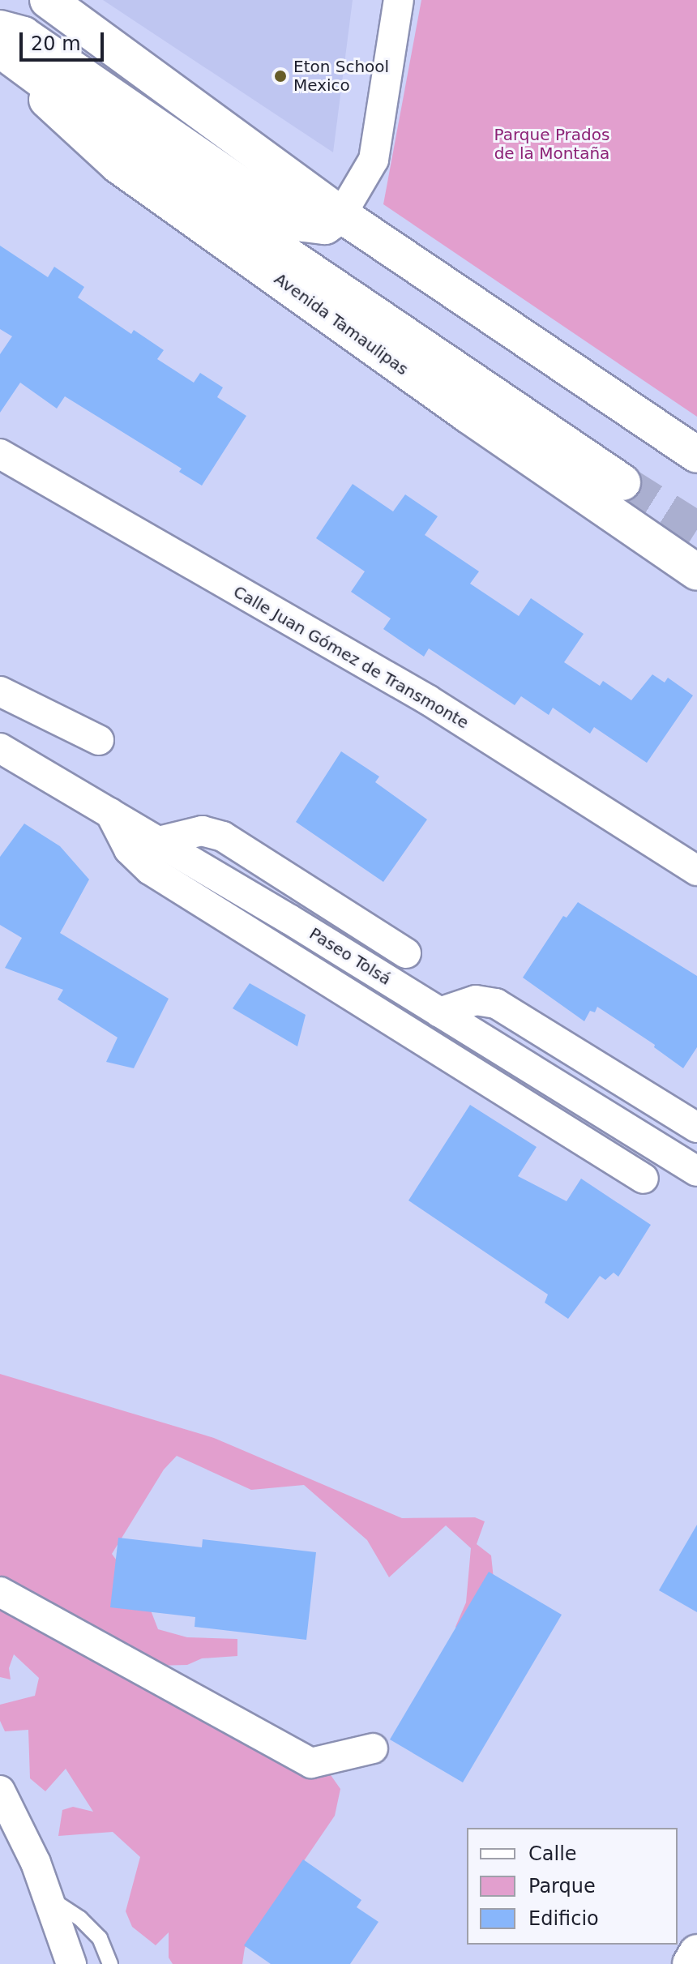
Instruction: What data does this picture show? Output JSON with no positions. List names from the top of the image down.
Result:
{
  "streets": {
    "main road": ["Avenida Tamaulipas"],
    "street": ["Calle Juan Gómez de Transmonte", "Paseo Tolsá"]
  },
  "parks": ["Parque Prados de la Montaña"],
  "places": ["Eton School Mexico"],
  "legend": ["Calle", "Parque", "Edificio"],
  "scale_bar": "20 m"
}
